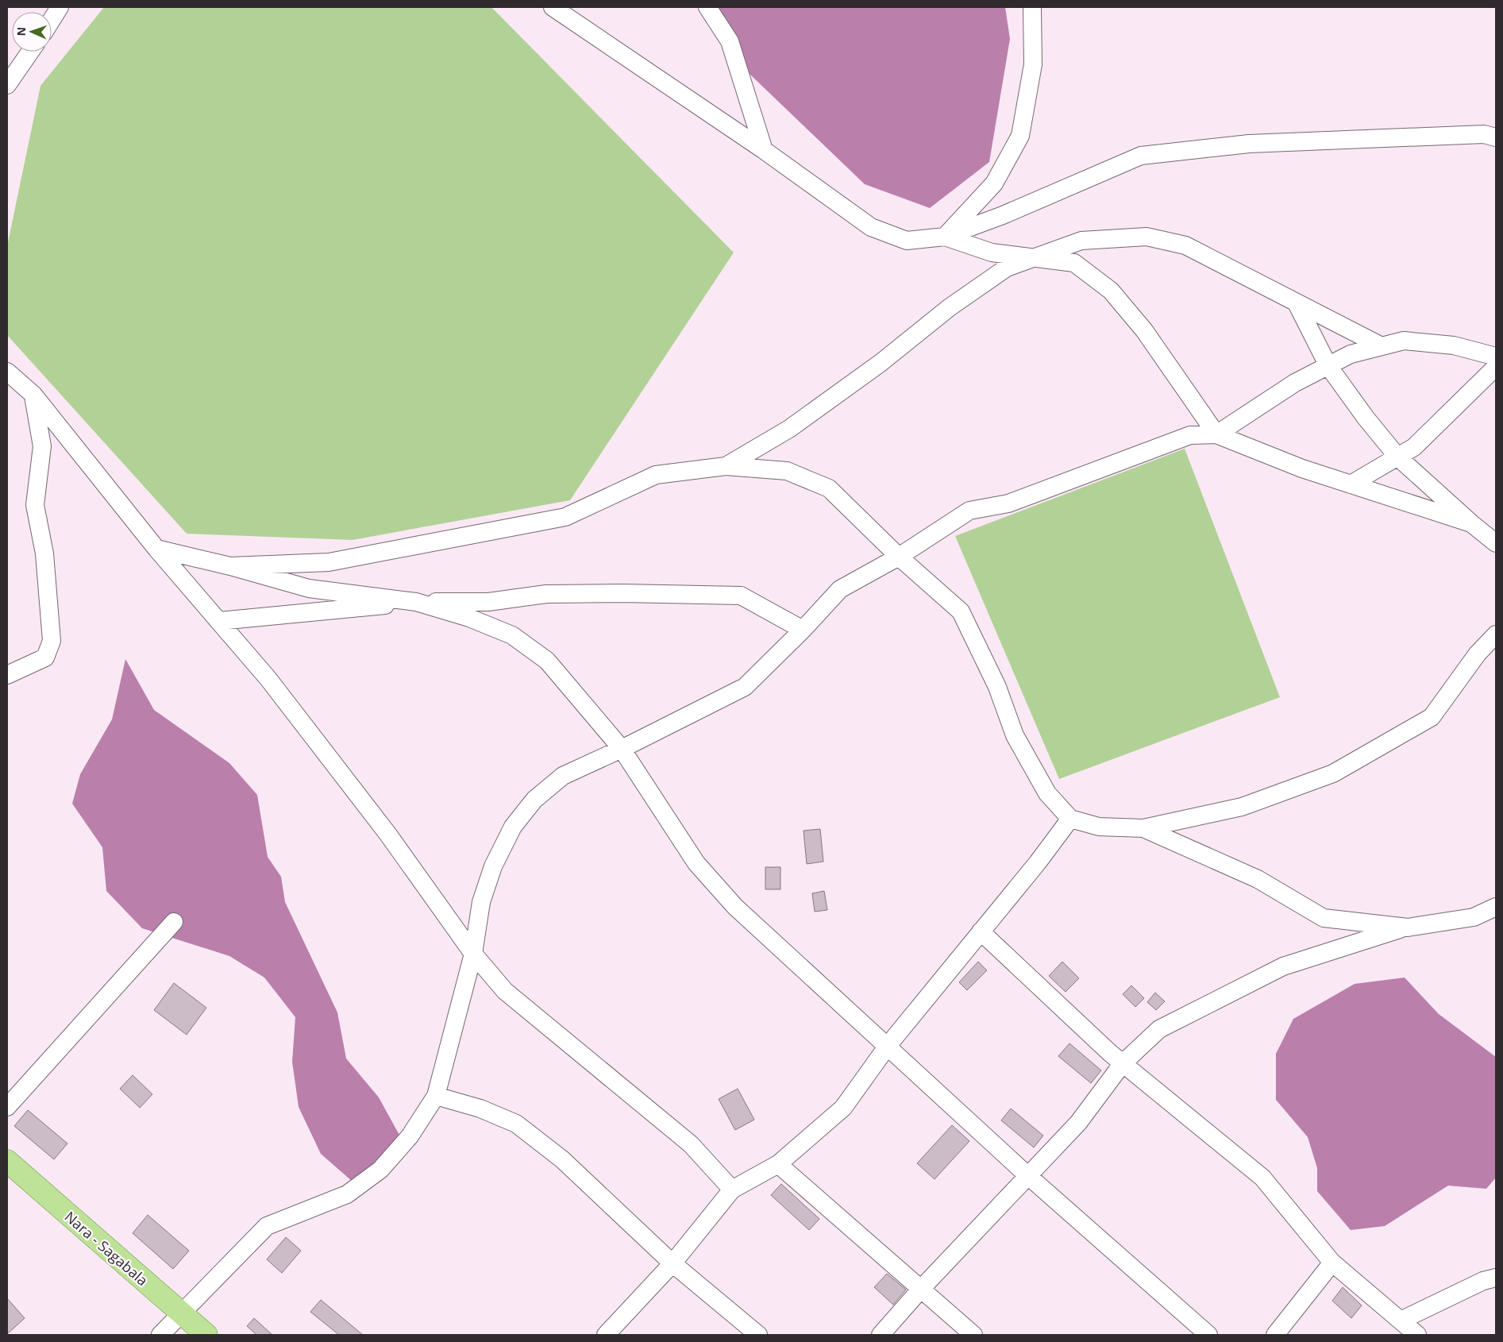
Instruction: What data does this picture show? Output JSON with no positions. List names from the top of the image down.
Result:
{
  "streets": {
    "main road": ["Nara - Sagabala"]
  },
  "north": "left"
}
